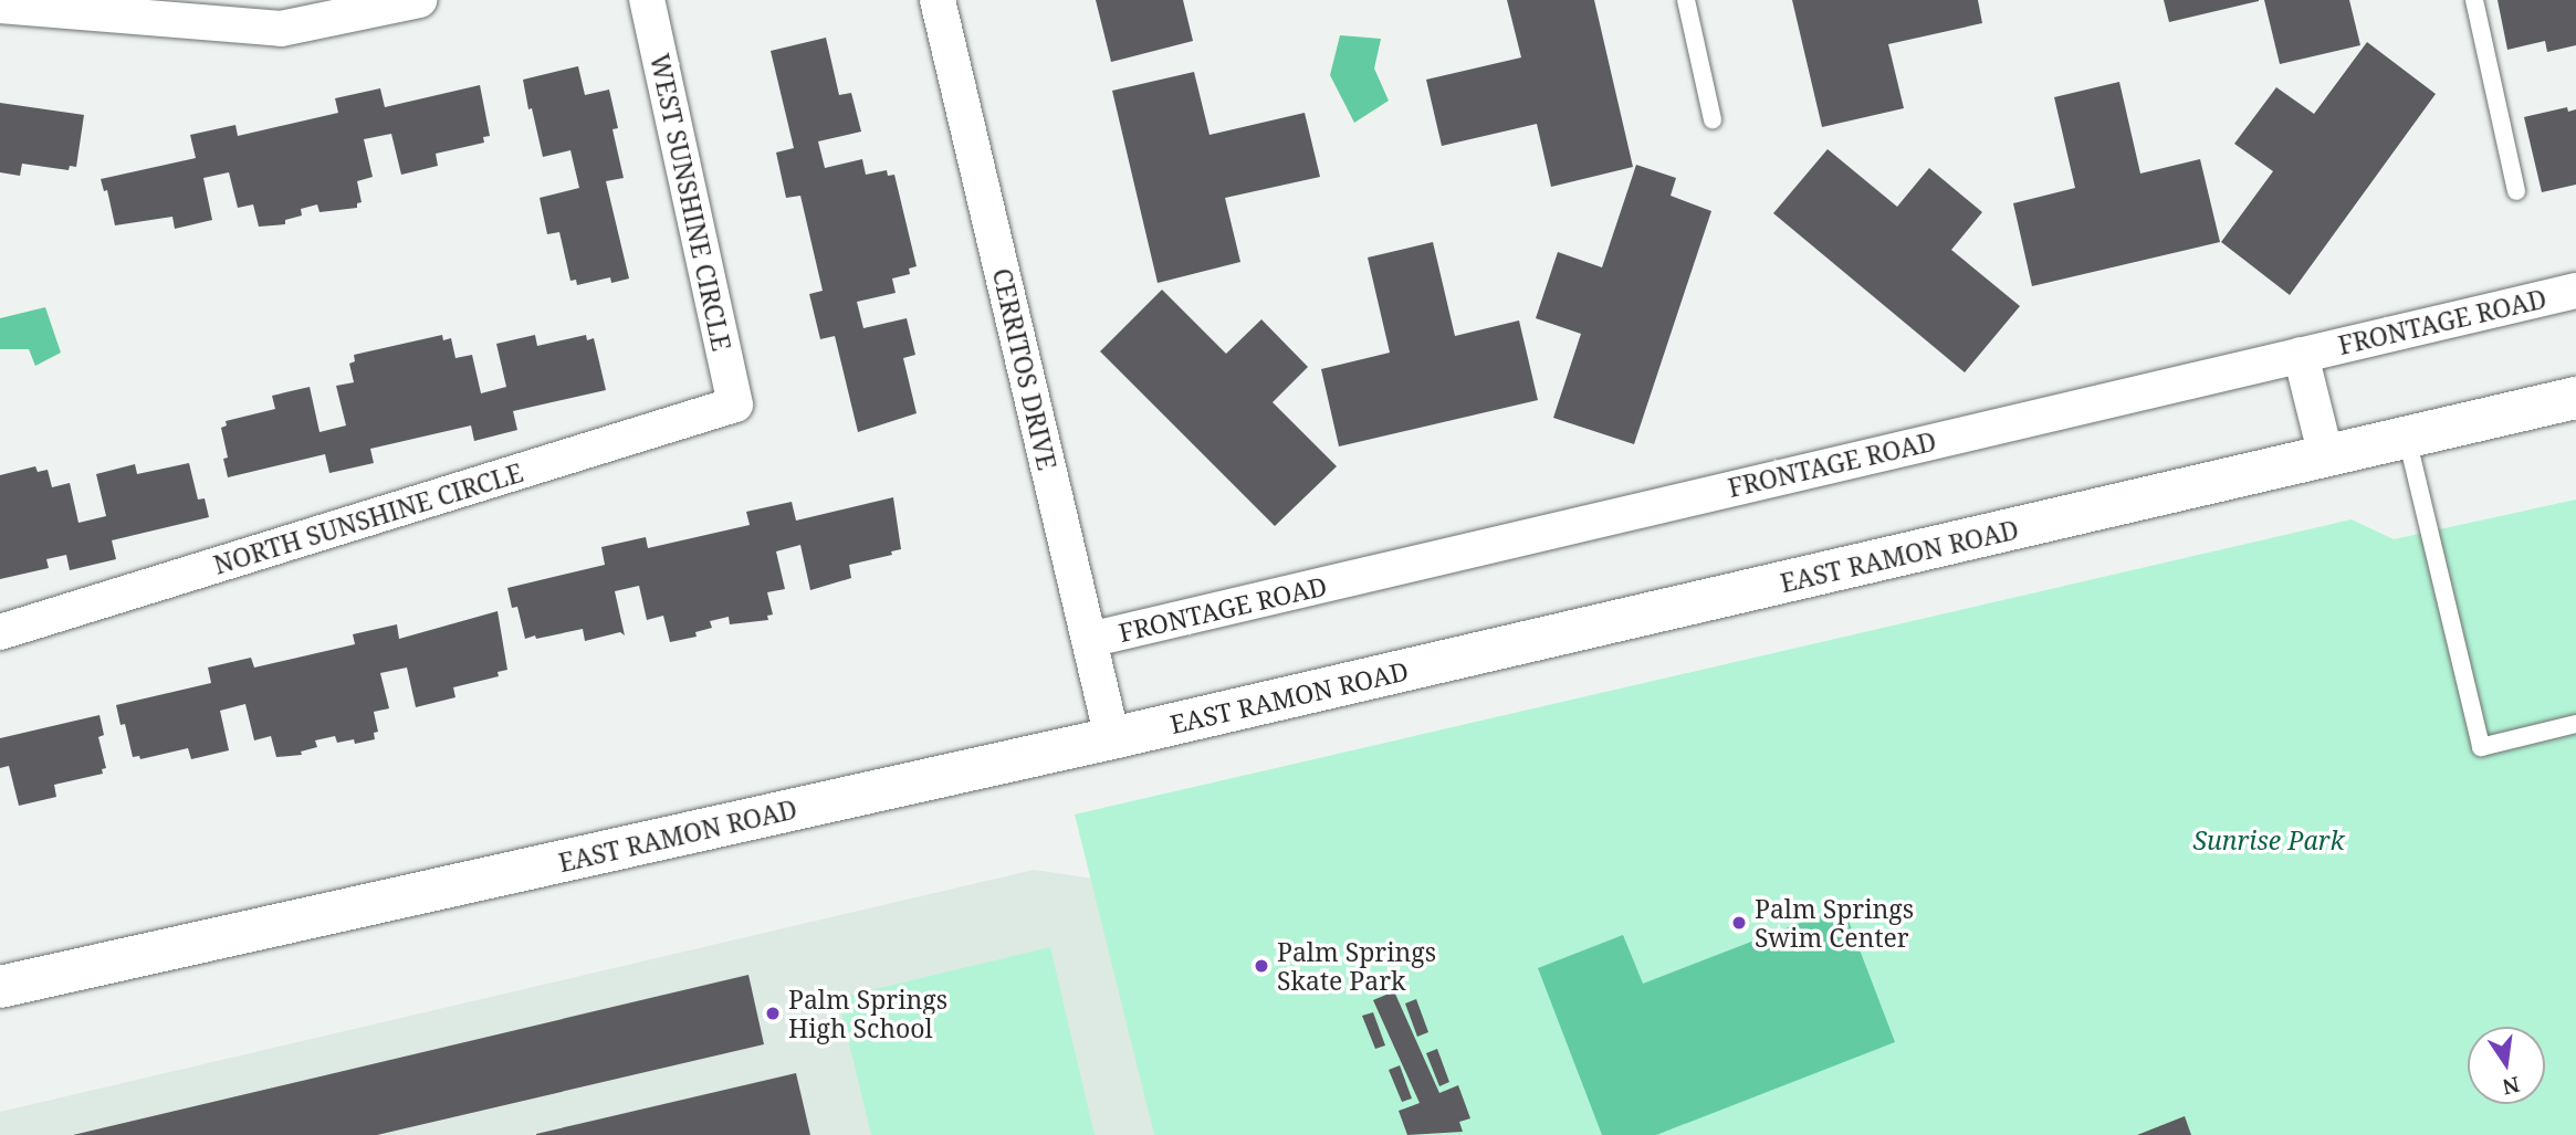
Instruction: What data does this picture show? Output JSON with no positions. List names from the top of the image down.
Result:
{
  "streets": {
    "main road": ["EAST RAMON ROAD"],
    "street": [
      "WEST SUNSHINE CIRCLE",
      "FRONTAGE ROAD",
      "CERRITOS DRIVE",
      "NORTH SUNSHINE CIRCLE"
    ]
  },
  "crossings": [
    ["WEST SUNSHINE CIRCLE", "NORTH SUNSHINE CIRCLE"],
    ["FRONTAGE ROAD", "CERRITOS DRIVE"],
    ["CERRITOS DRIVE", "EAST RAMON ROAD"]
  ],
  "parks": ["Sunrise Park"],
  "places": ["Palm Springs Swim Center", "Palm Springs Skate Park", "Palm Springs High School"],
  "north": "bottom"
}
